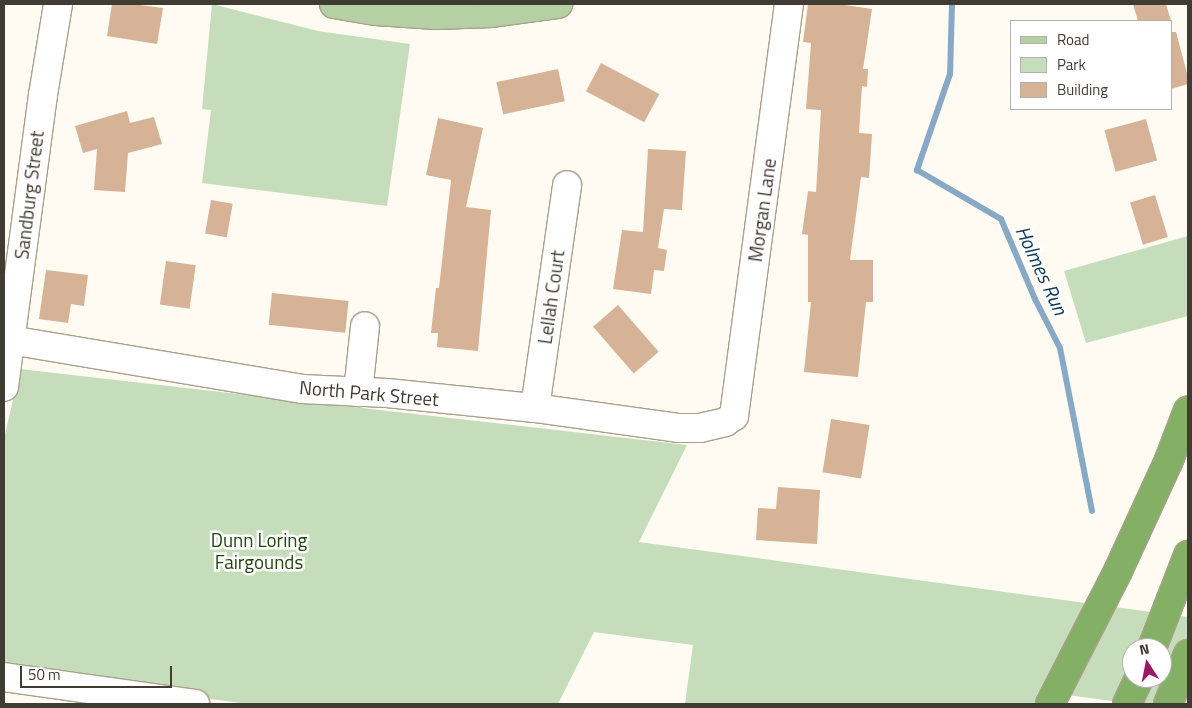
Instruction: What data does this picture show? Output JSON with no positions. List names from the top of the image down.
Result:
{
  "streets": {
    "street": [
      "Sandburg Street",
      "Morgan Lane",
      "Lellah Court",
      "North Park Street"
    ]
  },
  "crossings": [
    ["Sandburg Street", "North Park Street"],
    ["Morgan Lane", "North Park Street"],
    ["Lellah Court", "North Park Street"]
  ],
  "water": ["Holmes Run"],
  "parks": ["Dunn Loring Fairgounds"],
  "legend": ["Road", "Park", "Building"],
  "scale_bar": "50 m",
  "north": "top"
}
